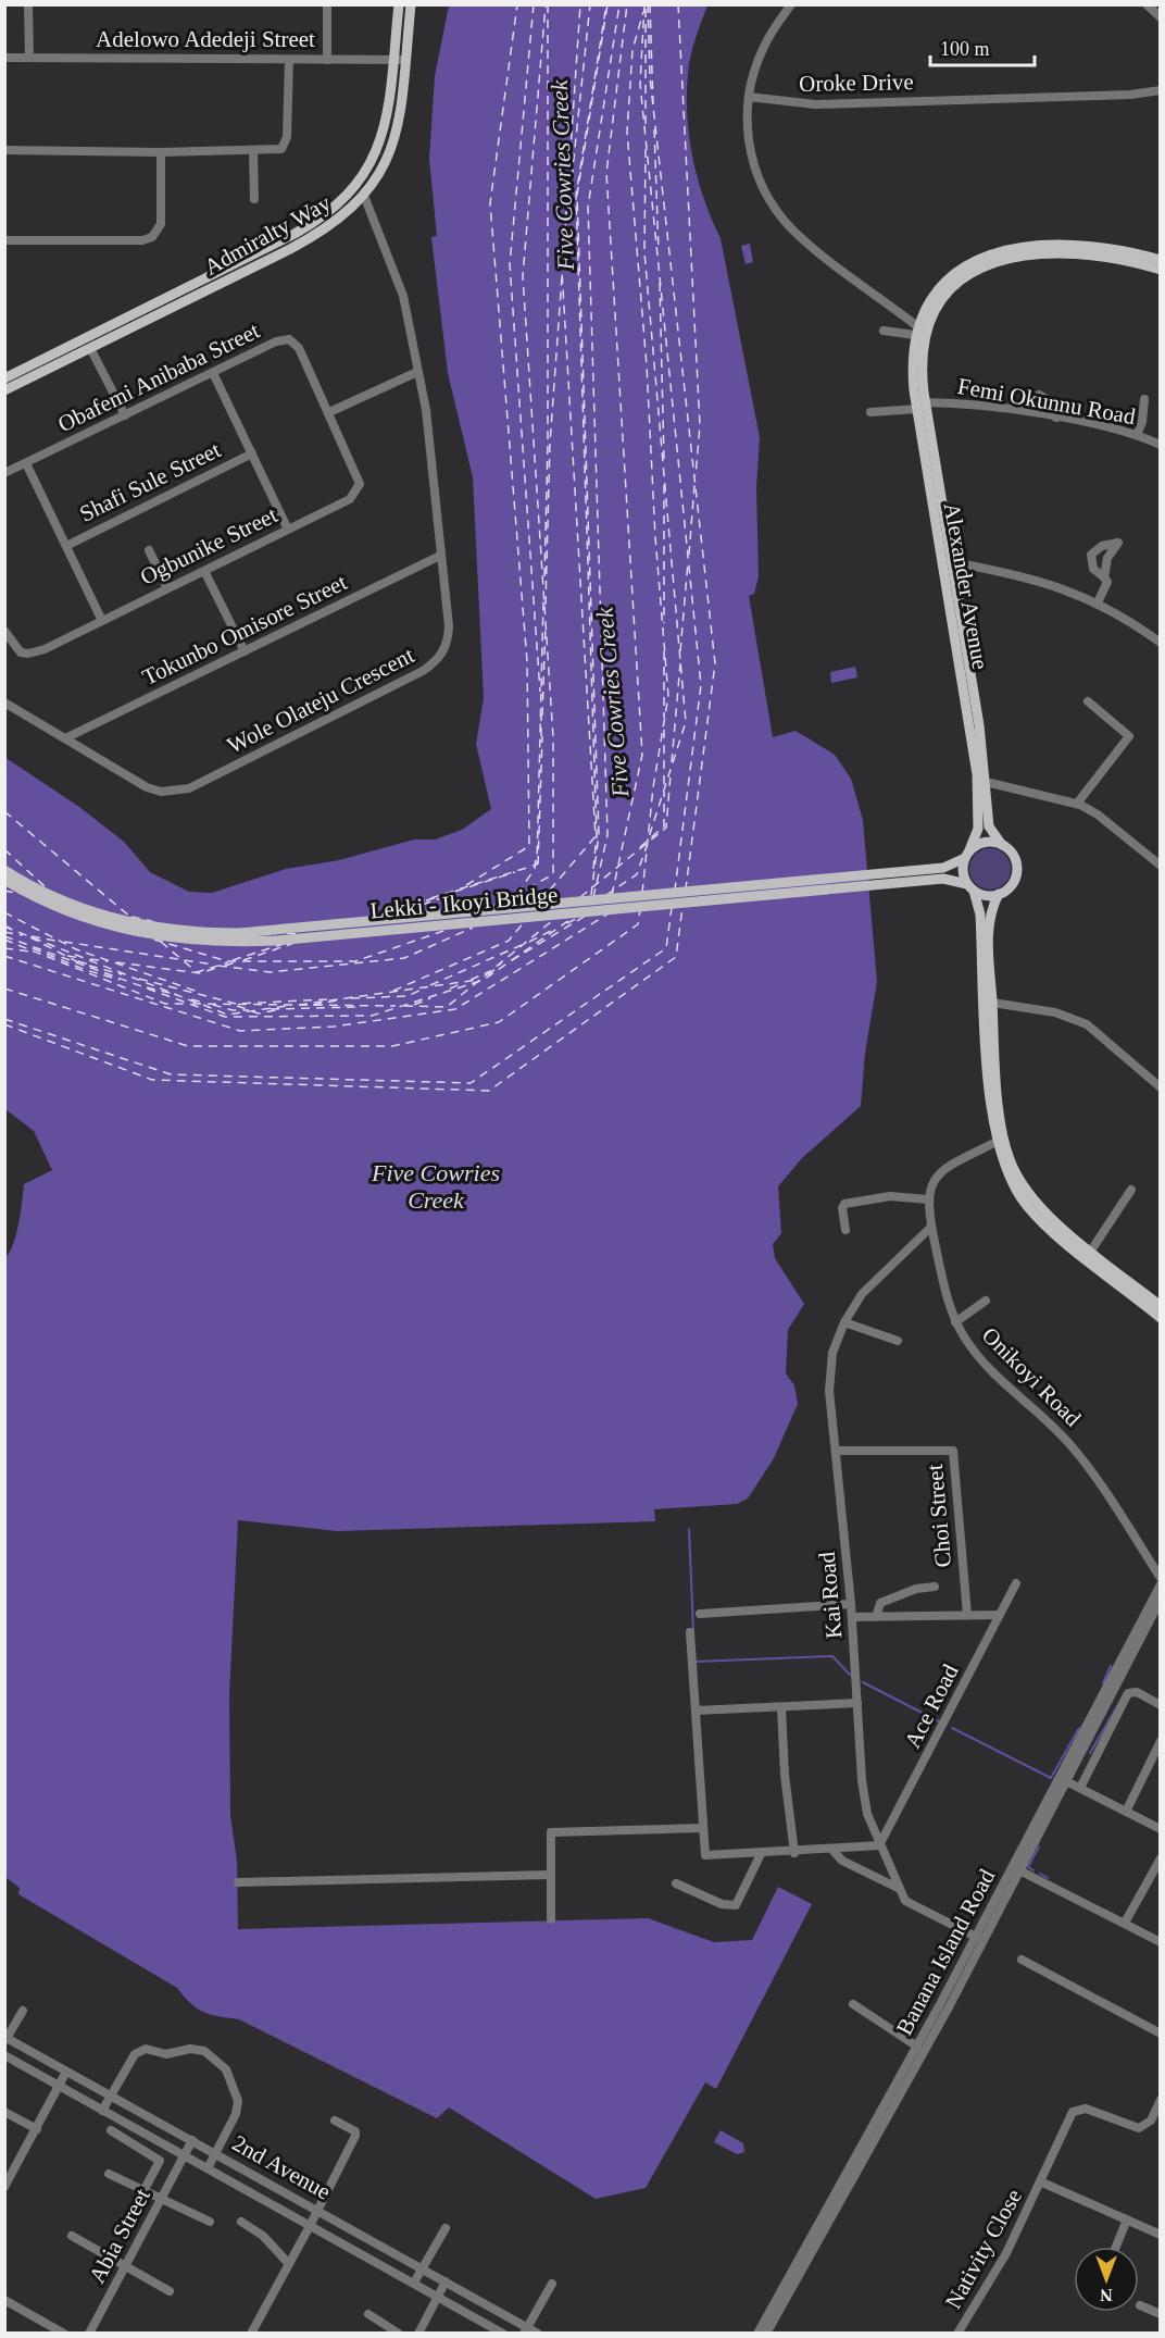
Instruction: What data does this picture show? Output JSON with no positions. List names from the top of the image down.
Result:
{
  "streets": {
    "main road": ["Admiralty Way", "Alexander Avenue", "Lekki - Ikoyi Bridge"],
    "street": [
      "Adelowo Adedeji Street",
      "Oroke Drive",
      "Obafemi Anibaba Street",
      "Femi Okunnu Road",
      "Shafi Sule Street",
      "Ogbunike Street",
      "Tokunbo Omisore Street",
      "Wole Olateju Crescent",
      "Onikoyi Road",
      "Choi Street",
      "Kai Road",
      "Ace Road",
      "Banana Island Road",
      "2nd Avenue",
      "Abia Street",
      "Nativity Close"
    ]
  },
  "crossings": [
    ["Adelowo Adedeji Street", "Admiralty Way"],
    ["Admiralty Way", "Wole Olateju Crescent"],
    ["Obafemi Anibaba Street", "Ogbunike Street"],
    ["Femi Okunnu Road", "Alexander Avenue"],
    ["Tokunbo Omisore Street", "Wole Olateju Crescent"],
    ["Onikoyi Road", "Kai Road"],
    ["Choi Street", "Kai Road"],
    ["Kai Road", "Ace Road"],
    ["Kai Road", "Banana Island Road"],
    ["2nd Avenue", "Abia Street"]
  ],
  "water": ["Five Cowries Creek"],
  "scale_bar": "100 m",
  "north": "bottom"
}
